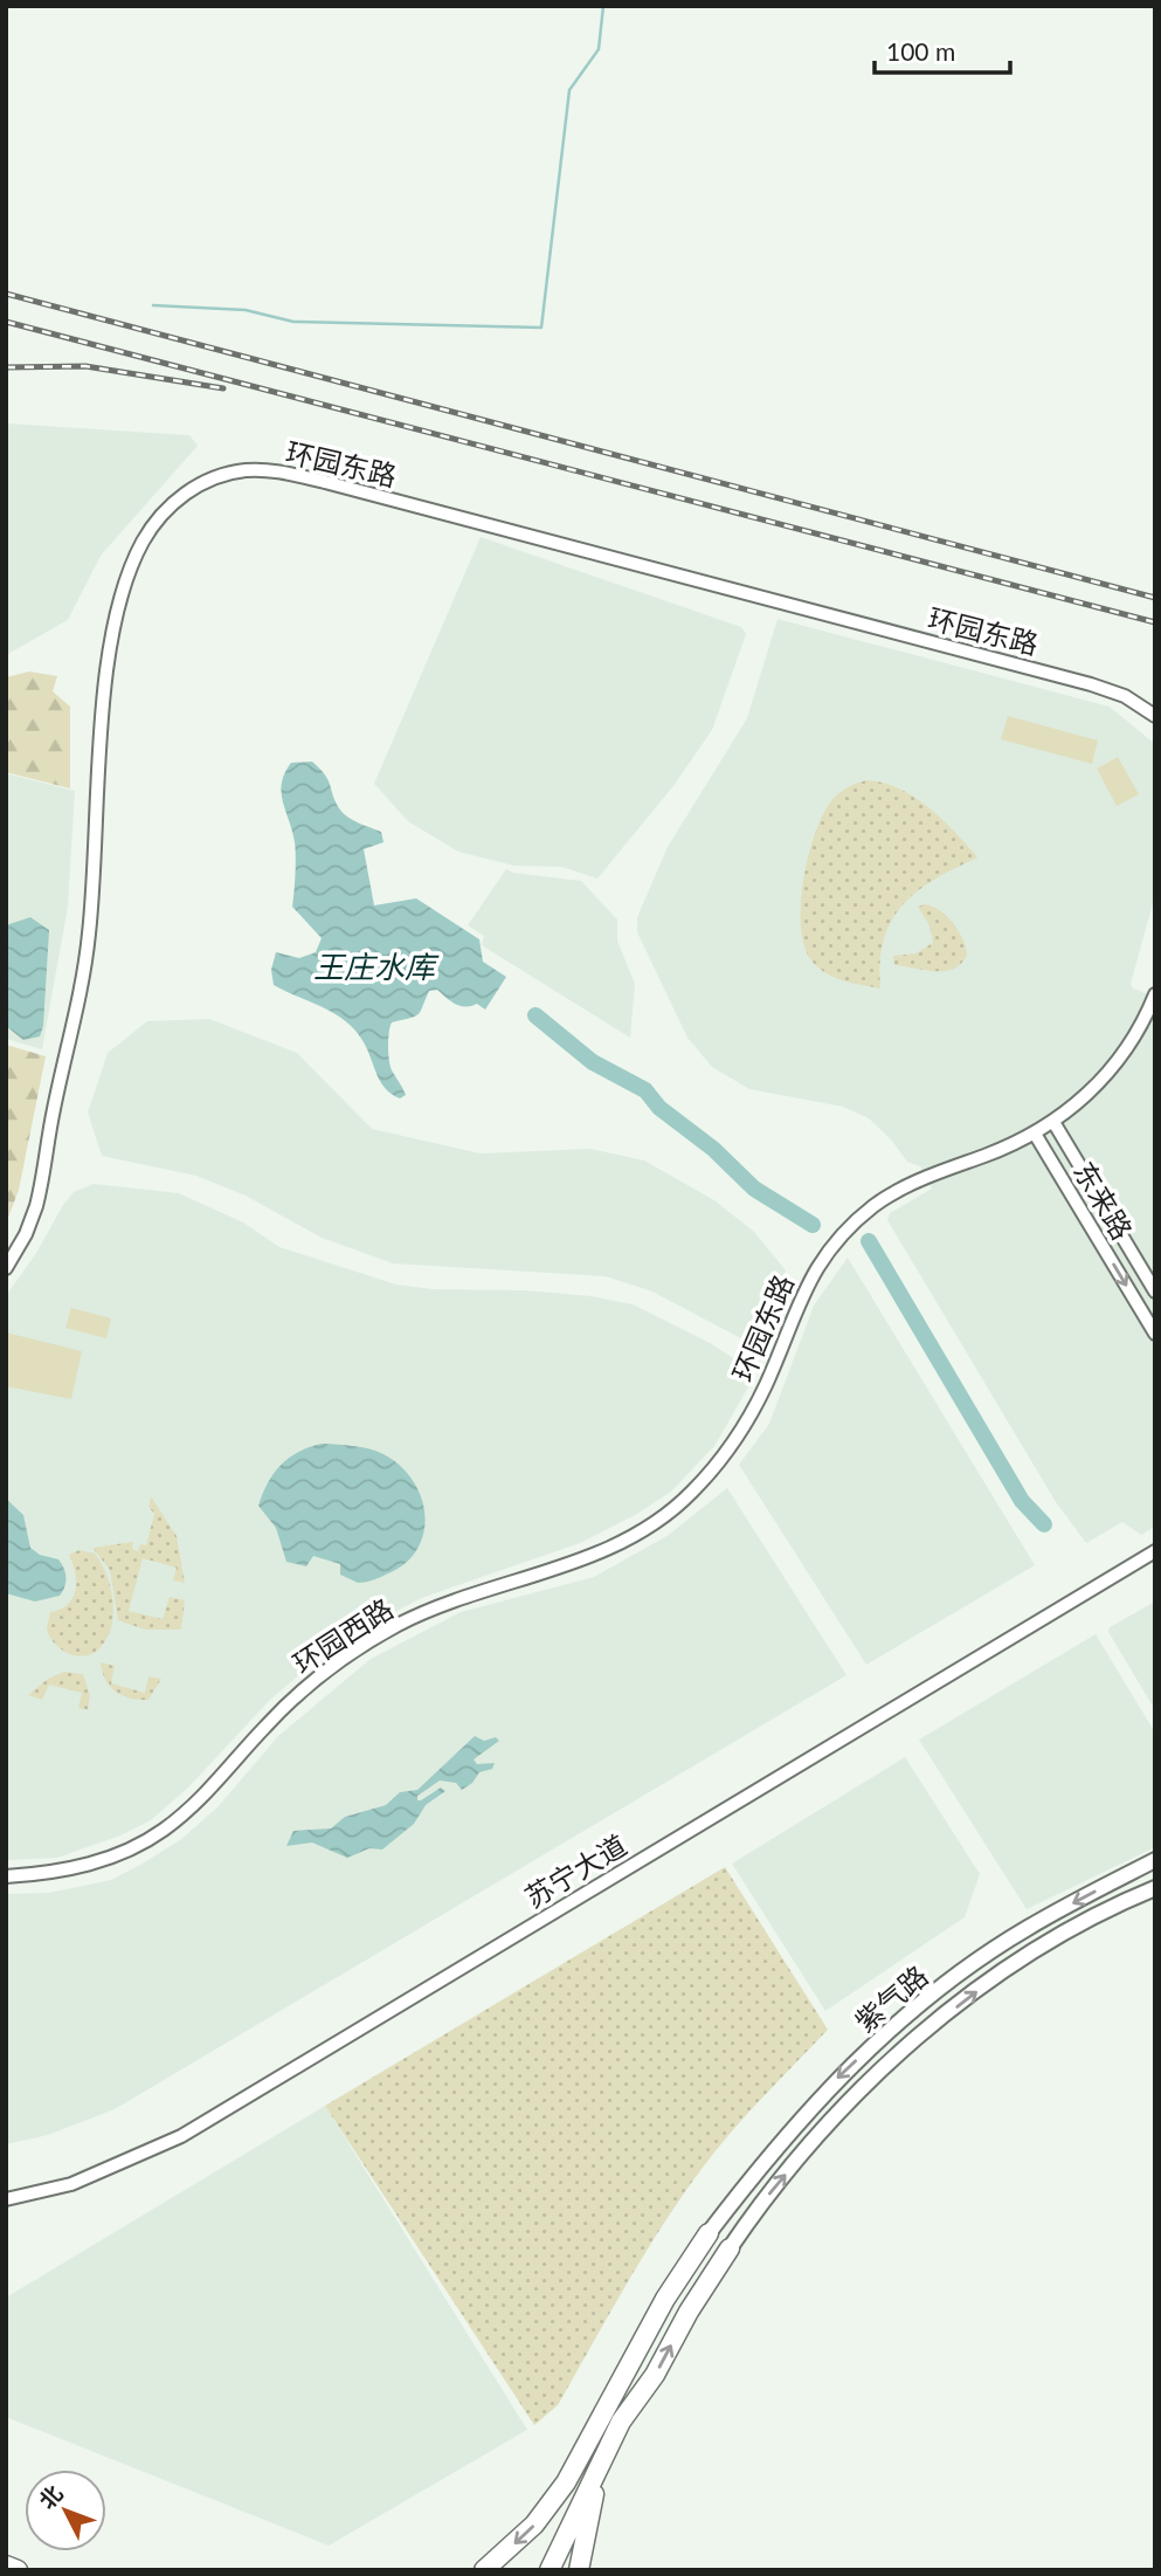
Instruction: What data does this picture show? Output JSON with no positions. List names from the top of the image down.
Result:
{
  "streets": {
    "main road": ["紫气路"],
    "street": [
      "环园东路",
      "东来路",
      "环园西路",
      "苏宁大道"
    ]
  },
  "crossings": [
    ["环园东路", "东来路"],
    ["环园东路", "环园西路"]
  ],
  "water": ["王庄水库"],
  "scale_bar": "100 m",
  "north": "top left"
}
